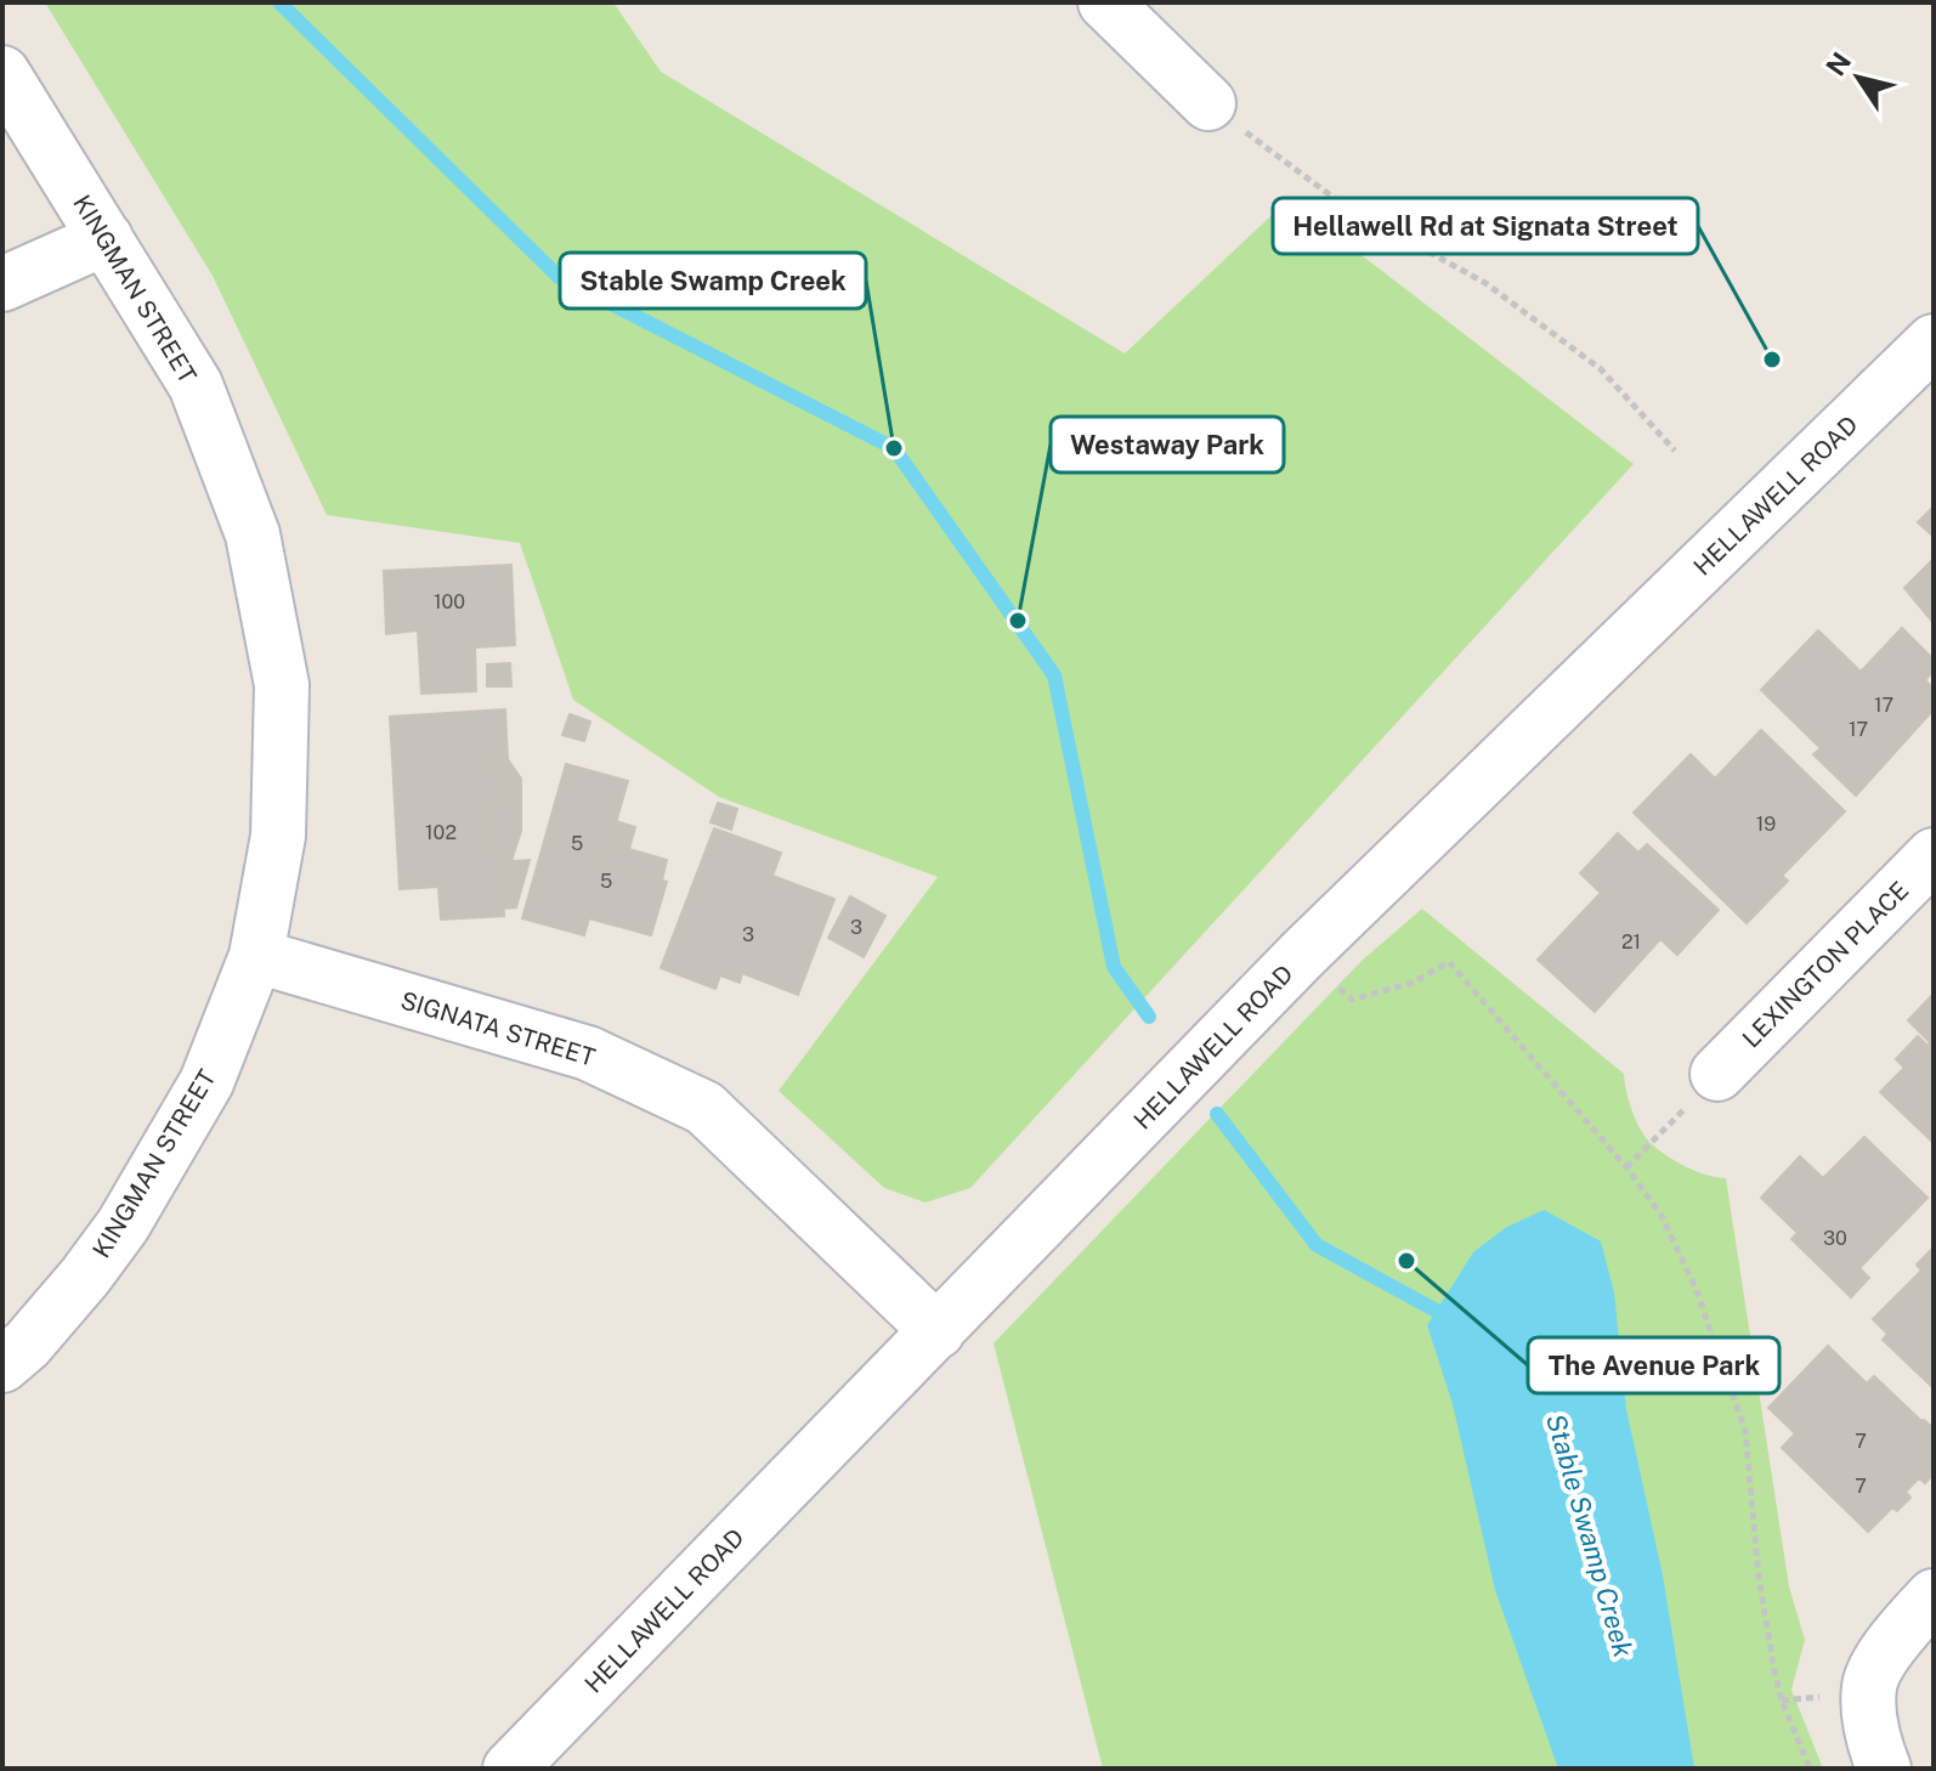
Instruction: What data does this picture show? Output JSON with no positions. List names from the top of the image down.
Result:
{
  "streets": {
    "street": [
      "KINGMAN STREET",
      "HELLAWELL ROAD",
      "LEXINGTON PLACE",
      "SIGNATA STREET"
    ]
  },
  "crossings": [
    ["KINGMAN STREET", "SIGNATA STREET"],
    ["HELLAWELL ROAD", "SIGNATA STREET"]
  ],
  "water": ["Stable Swamp Creek"],
  "places": [
    "Hellawell Rd at Signata Street",
    "Stable Swamp Creek",
    "Westaway Park",
    "The Avenue Park"
  ],
  "house_numbers": [
    "100",
    "17",
    "17",
    "19",
    "102",
    "5",
    "5",
    "3",
    "3",
    "21",
    "30",
    "7",
    "7"
  ],
  "north": "top left"
}
